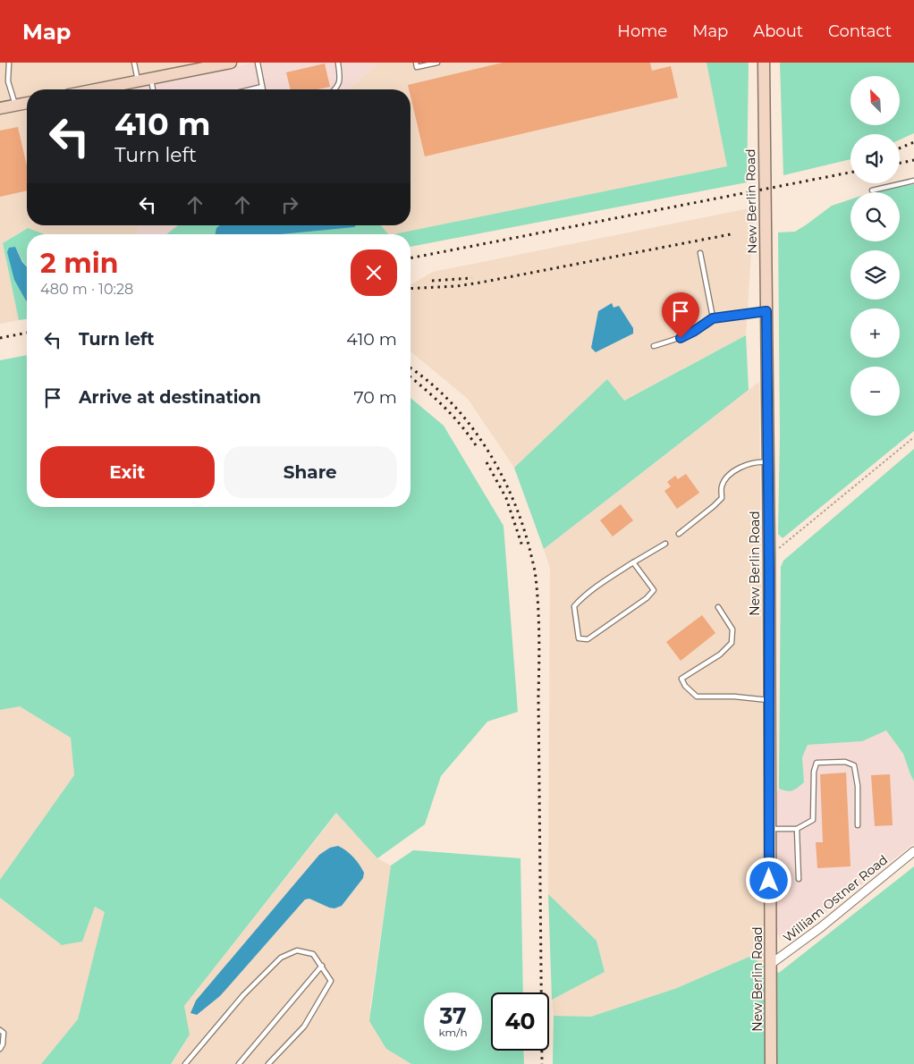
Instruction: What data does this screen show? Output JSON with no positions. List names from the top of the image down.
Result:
{
  "streets": {
    "street": ["New Berlin Road", "William Ostner Road"]
  },
  "crossings": [
    ["New Berlin Road", "William Ostner Road"]
  ],
  "north": "top left",
  "page": {
    "header": "Map",
    "nav": [
      "Home",
      "Map",
      "About",
      "Contact"
    ],
    "map_buttons": ["+", "−"],
    "turn": ["410 m", "Turn left"],
    "heading": ["2 min", "480 m · 10:28"],
    "list": [
      {
        "name": "Turn left",
        "value": "410 m"
      },
      {
        "name": "Arrive at destination",
        "value": "70 m"
      }
    ],
    "buttons": ["Exit", "Share"],
    "speed": "37 km/h",
    "limit": "40"
  }
}
